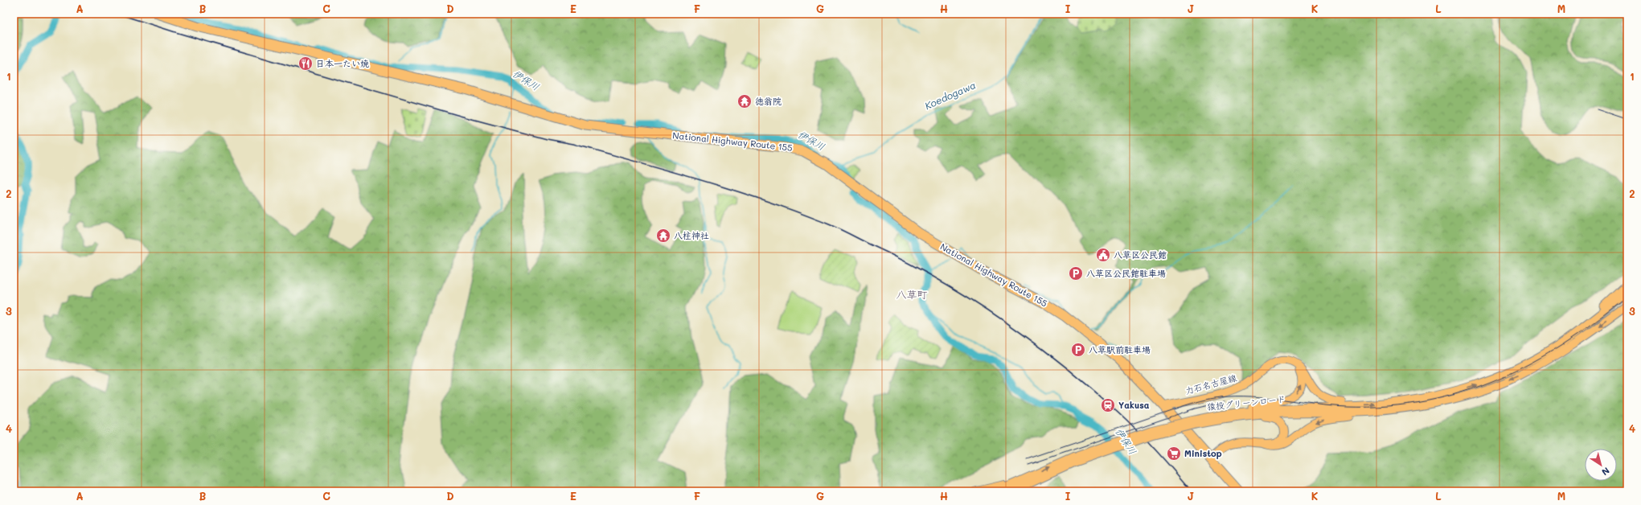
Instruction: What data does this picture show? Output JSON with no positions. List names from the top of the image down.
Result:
{
  "streets": {
    "highway": ["National Highway Route 155"],
    "main road": ["力石名古屋線", "猿投グリーンロード"]
  },
  "crossings": [
    ["National Highway Route 155", "力石名古屋線"]
  ],
  "districts": ["八草町"],
  "water": ["伊保川", "Koedogawa"],
  "places": {
    "restaurant": ["日本一たい焼"],
    "temple": ["徳翁院", "八柱神社"],
    "public building": ["八草区公民館"],
    "parking": ["八草区公民館駐車場", "八草駅前駐車場"],
    "station": ["Yakusa"],
    "supermarket": ["Ministop"]
  },
  "north": "bottom right",
  "grid": {
    "columns": [
      "A",
      "B",
      "C",
      "D",
      "E",
      "F",
      "G",
      "H",
      "I",
      "J",
      "K",
      "L",
      "M"
    ],
    "rows": [
      "1",
      "2",
      "3",
      "4"
    ]
  }
}
